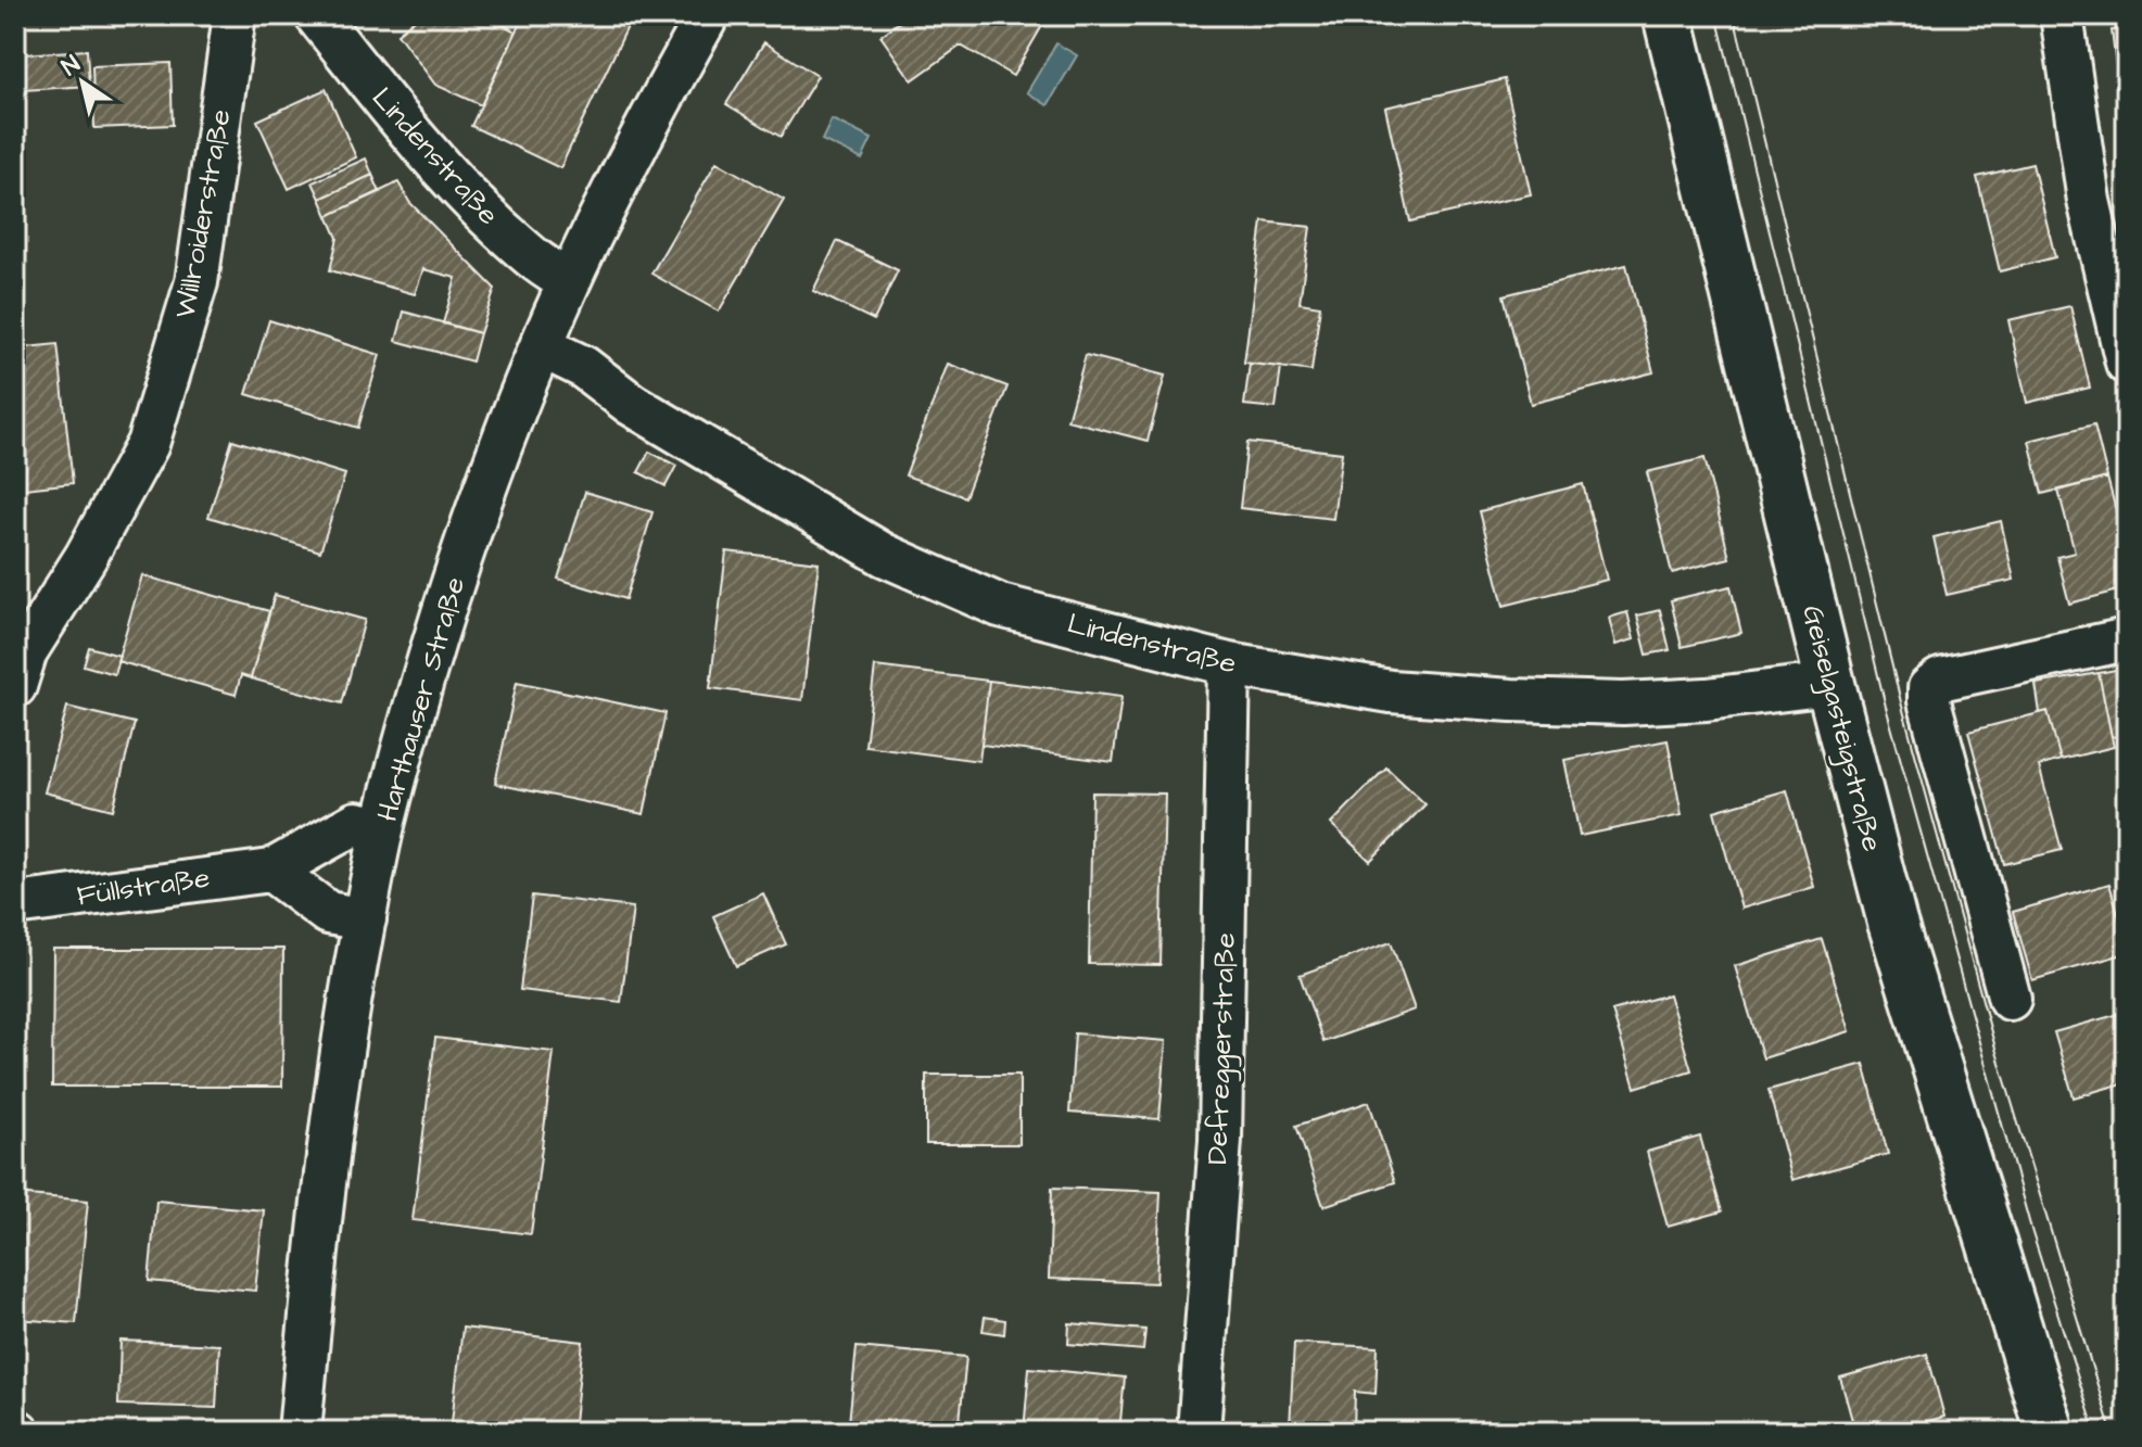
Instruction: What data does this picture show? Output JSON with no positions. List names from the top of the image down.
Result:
{
  "streets": {
    "main road": ["Geiselgasteigstraße"],
    "street": [
      "Lindenstraße",
      "Willroiderstraße",
      "Harthauser Straße",
      "Füllstraße",
      "Defreggerstraße"
    ]
  },
  "crossings": [
    ["Lindenstraße", "Harthauser Straße"],
    ["Lindenstraße", "Geiselgasteigstraße"],
    ["Lindenstraße", "Defreggerstraße"],
    ["Harthauser Straße", "Füllstraße"]
  ],
  "north": "top left"
}
